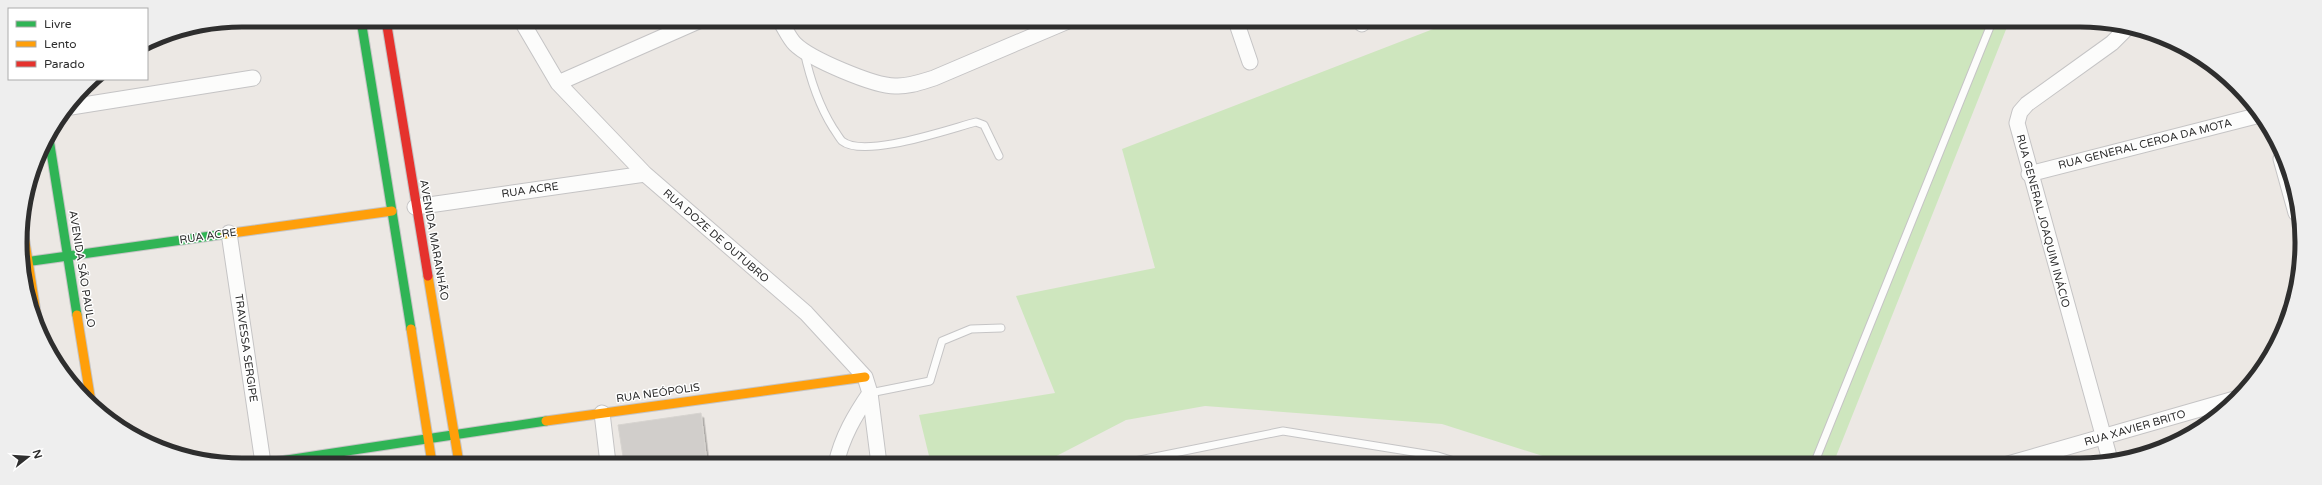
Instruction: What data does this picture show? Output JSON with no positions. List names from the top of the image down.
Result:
{
  "streets": {
    "main road": [
      "RUA ACRE",
      "AVENIDA MARANHÃO",
      "AVENIDA SÃO PAULO",
      "RUA NEÓPOLIS"
    ],
    "street": [
      "RUA GENERAL CEROA DA MOTA",
      "RUA GENERAL JOAQUIM INÁCIO",
      "RUA DOZE DE OUTUBRO",
      "TRAVESSA SERGIPE",
      "RUA XAVIER BRITO"
    ]
  },
  "crossings": [
    ["RUA GENERAL CEROA DA MOTA", "RUA GENERAL JOAQUIM INÁCIO"],
    ["RUA ACRE", "RUA DOZE DE OUTUBRO"],
    ["RUA ACRE", "AVENIDA MARANHÃO"],
    ["RUA ACRE", "AVENIDA SÃO PAULO"],
    ["RUA ACRE", "TRAVESSA SERGIPE"],
    ["RUA GENERAL JOAQUIM INÁCIO", "RUA XAVIER BRITO"],
    ["RUA DOZE DE OUTUBRO", "RUA NEÓPOLIS"],
    ["AVENIDA MARANHÃO", "RUA NEÓPOLIS"]
  ],
  "legend": ["Livre", "Lento", "Parado"],
  "north": "right"
}
